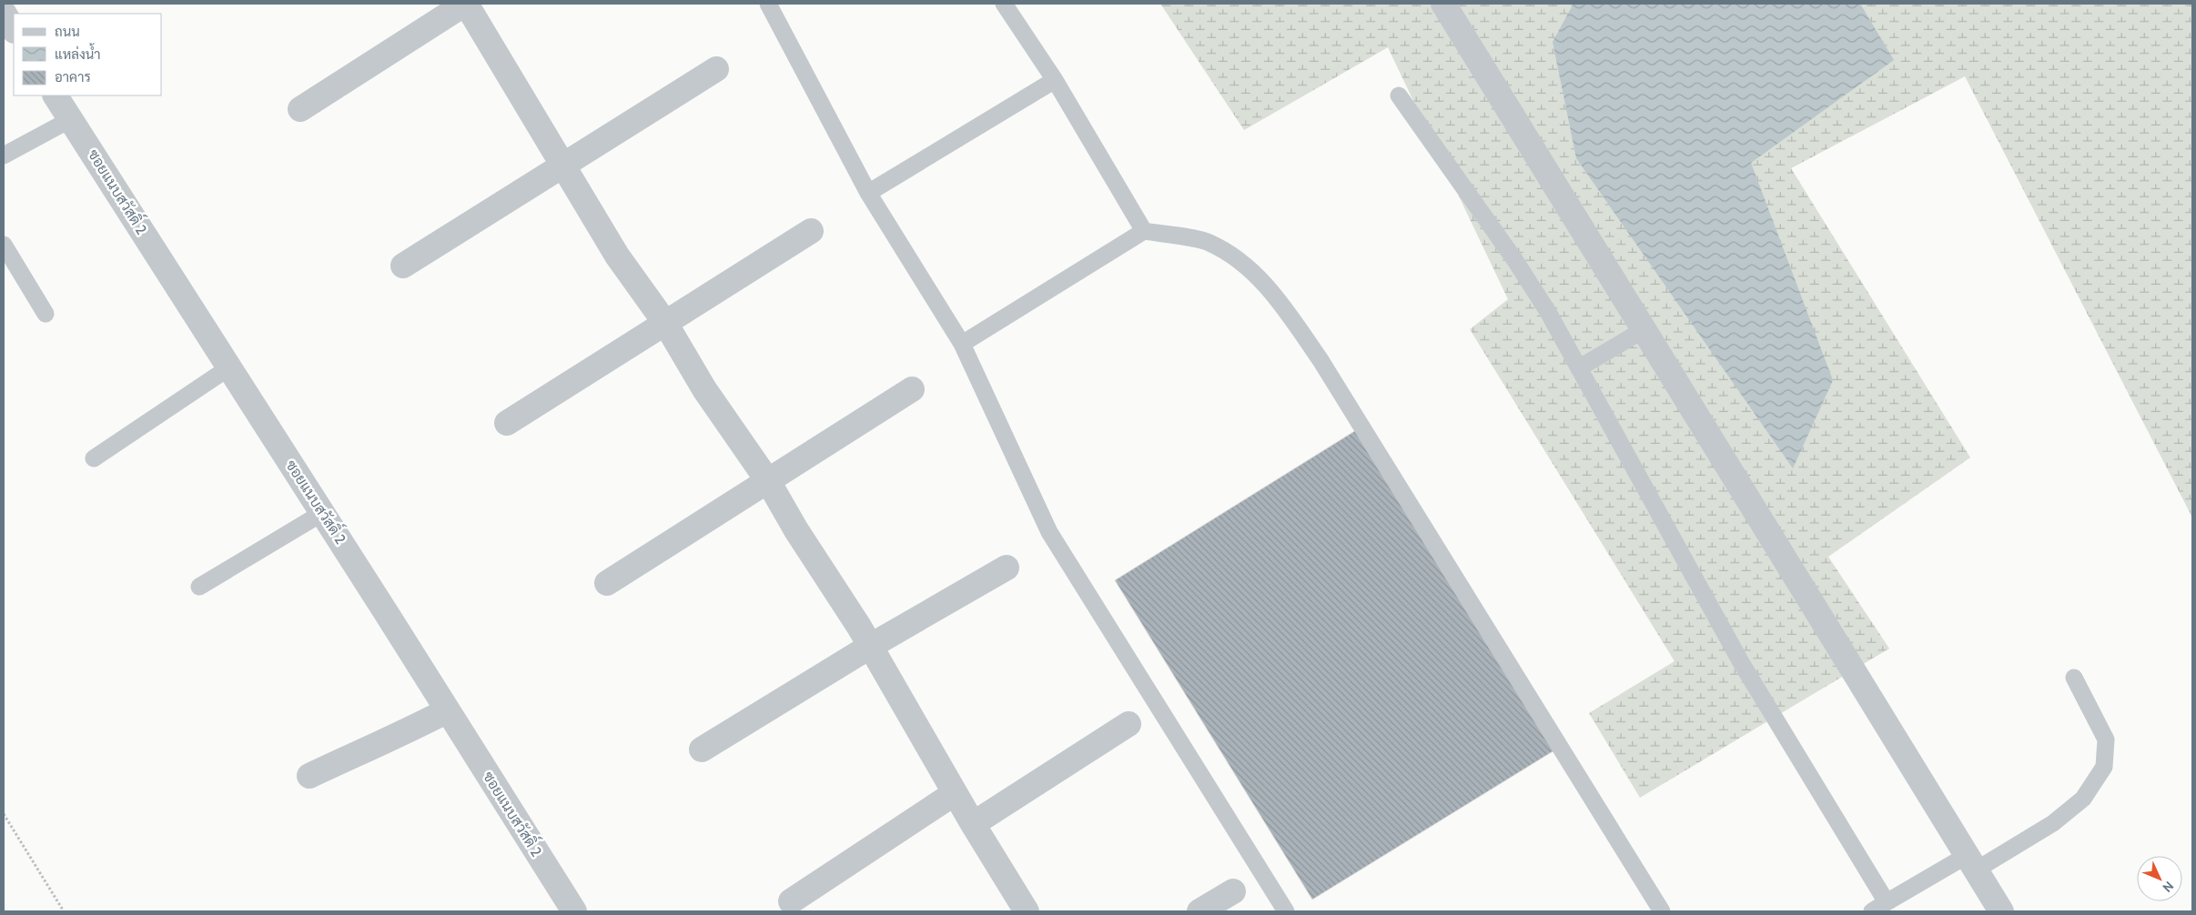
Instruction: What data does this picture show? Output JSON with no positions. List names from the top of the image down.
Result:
{
  "streets": {
    "street": ["ซอยแนบสวัสดิ์ 2"]
  },
  "legend": ["ถนน", "แหล่งน้ำ", "อาคาร"],
  "north": "bottom right"
}
